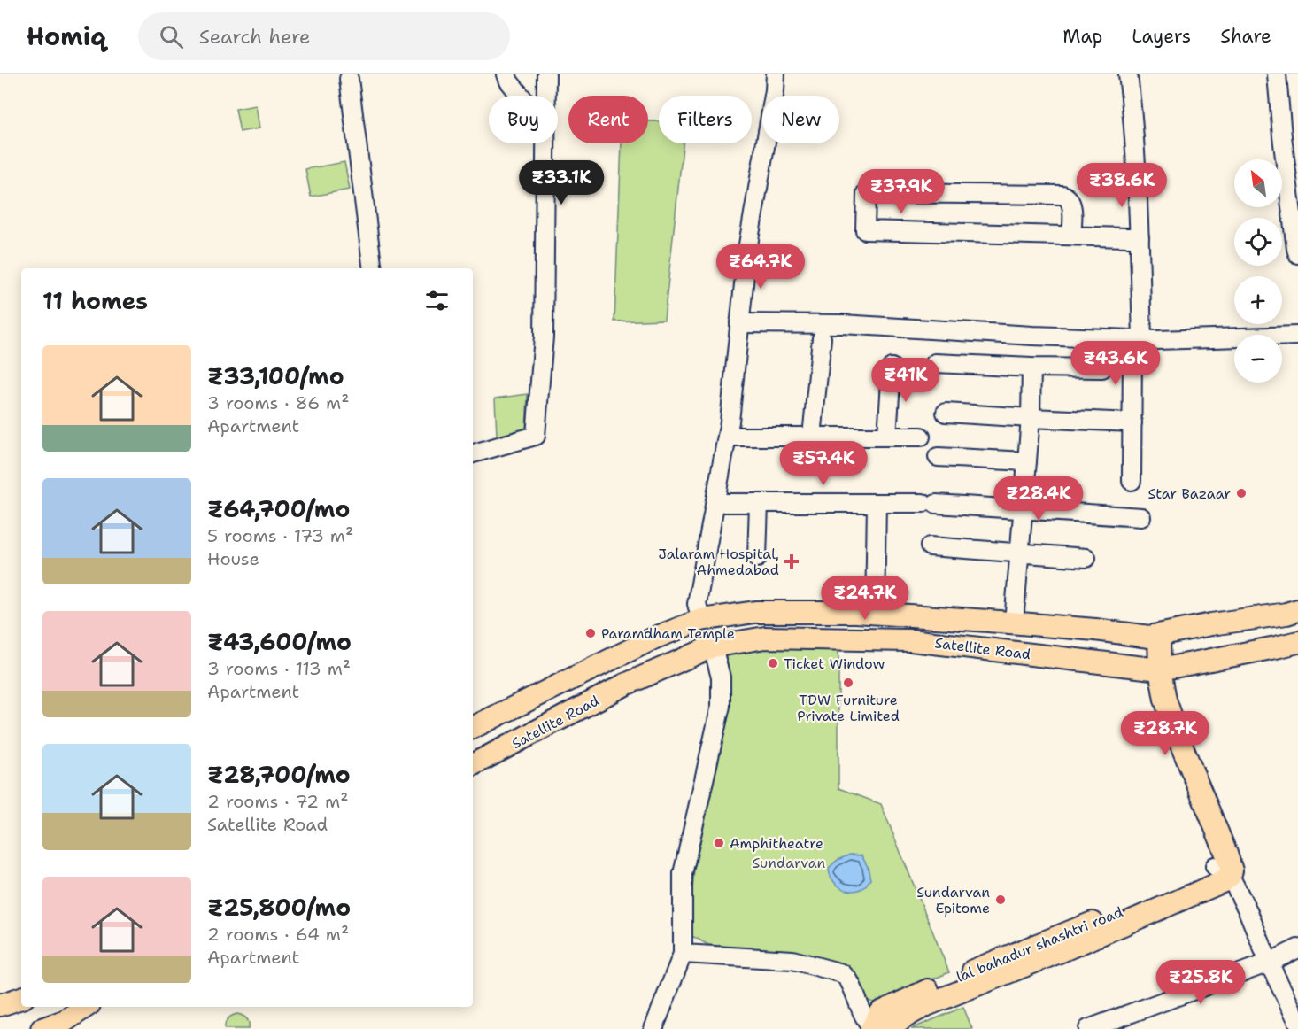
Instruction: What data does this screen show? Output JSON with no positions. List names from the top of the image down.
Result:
{
  "streets": {
    "main road": ["Satellite Road", "lal bahadur shashtri road"]
  },
  "parks": ["Sundarvan"],
  "places": {
    "other": [
      "Star Bazaar",
      "Paramdham Temple",
      "Ticket Window",
      "TDW Furniture Private Limited",
      "Amphitheatre",
      "Sundarvan Epitome"
    ],
    "health": ["Jalaram Hospital, Ahmedabad"]
  },
  "north": "top left",
  "page": {
    "header": "Homiq",
    "search": "Search here",
    "nav": ["Map", "Layers", "Share"],
    "chip": [
      "Buy",
      "Rent",
      "Filters",
      "New"
    ],
    "map_buttons": ["+", "−"],
    "price": [
      "₹33.1K",
      "₹38.6K",
      "₹37.9K",
      "₹64.7K",
      "₹43.6K",
      "₹41K",
      "₹57.4K",
      "₹28.4K",
      "₹24.7K",
      "₹28.7K",
      "₹25.8K"
    ],
    "heading": "11 homes",
    "list": [
      {
        "name": "₹33,100/mo",
        "note": "3 rooms · 86 m² · Apartment"
      },
      {
        "name": "₹64,700/mo",
        "note": "5 rooms · 173 m² · House"
      },
      {
        "name": "₹43,600/mo",
        "note": "3 rooms · 113 m² · Apartment"
      },
      {
        "name": "₹28,700/mo",
        "note": "2 rooms · 72 m² · Satellite Road"
      },
      {
        "name": "₹25,800/mo",
        "note": "2 rooms · 64 m² · Apartment"
      }
    ]
  }
}
